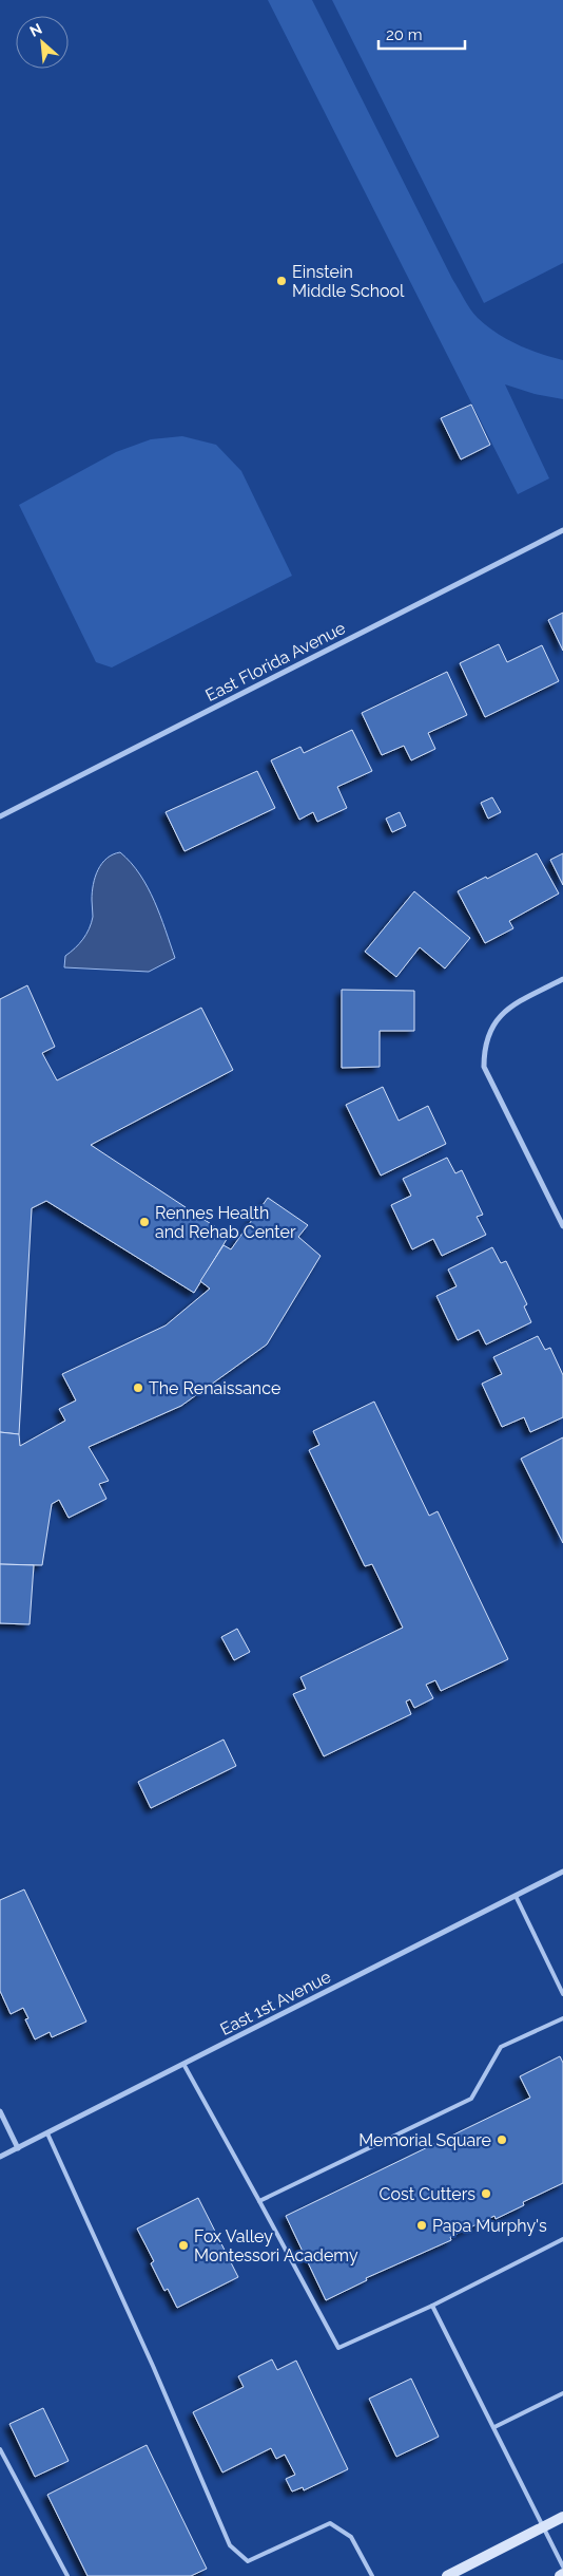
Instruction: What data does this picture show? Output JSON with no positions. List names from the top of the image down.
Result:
{
  "streets": {
    "street": ["East Florida Avenue", "East 1st Avenue"]
  },
  "places": [
    "Einstein Middle School",
    "Rennes Health and Rehab Center",
    "The Renaissance",
    "Memorial Square",
    "Cost Cutters",
    "Papa Murphy's",
    "Fox Valley Montessori Academy"
  ],
  "scale_bar": "20 m",
  "north": "top left"
}
